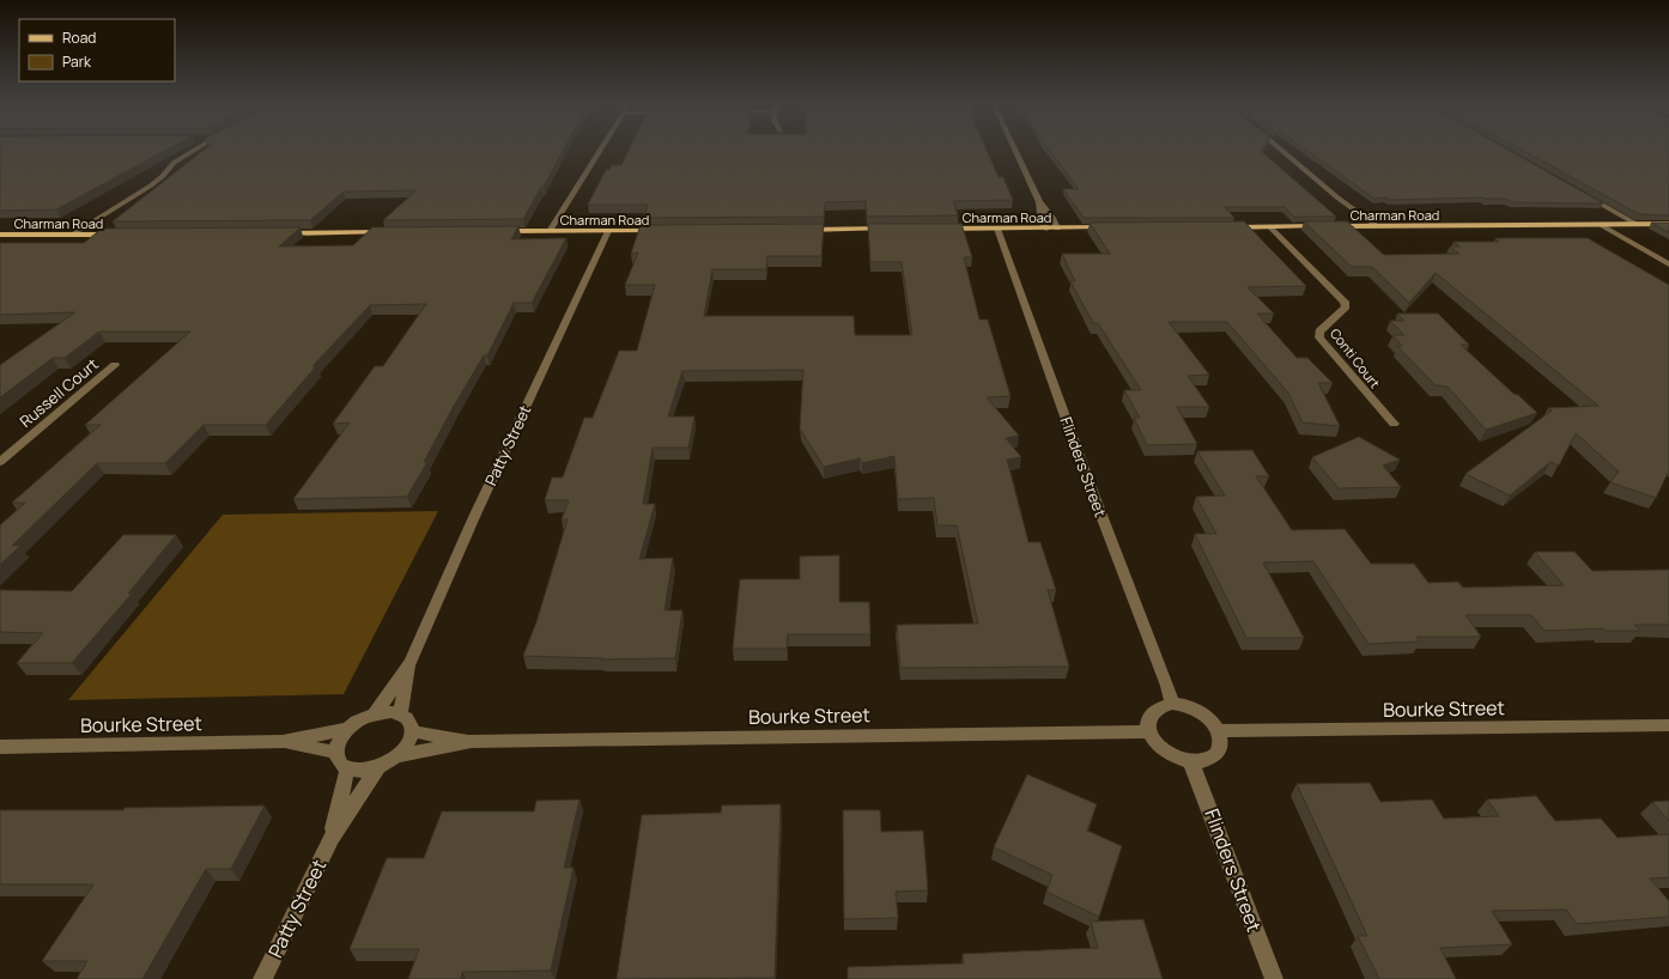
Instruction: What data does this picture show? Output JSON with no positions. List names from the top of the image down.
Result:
{
  "streets": {
    "main road": ["Charman Road"],
    "street": [
      "Conti Court",
      "Russell Court",
      "Patty Street",
      "Flinders Street",
      "Bourke Street"
    ]
  },
  "crossings": [
    ["Charman Road", "Conti Court"],
    ["Charman Road", "Patty Street"],
    ["Charman Road", "Flinders Street"],
    ["Patty Street", "Bourke Street"],
    ["Flinders Street", "Bourke Street"]
  ],
  "legend": ["Road", "Park"]
}
